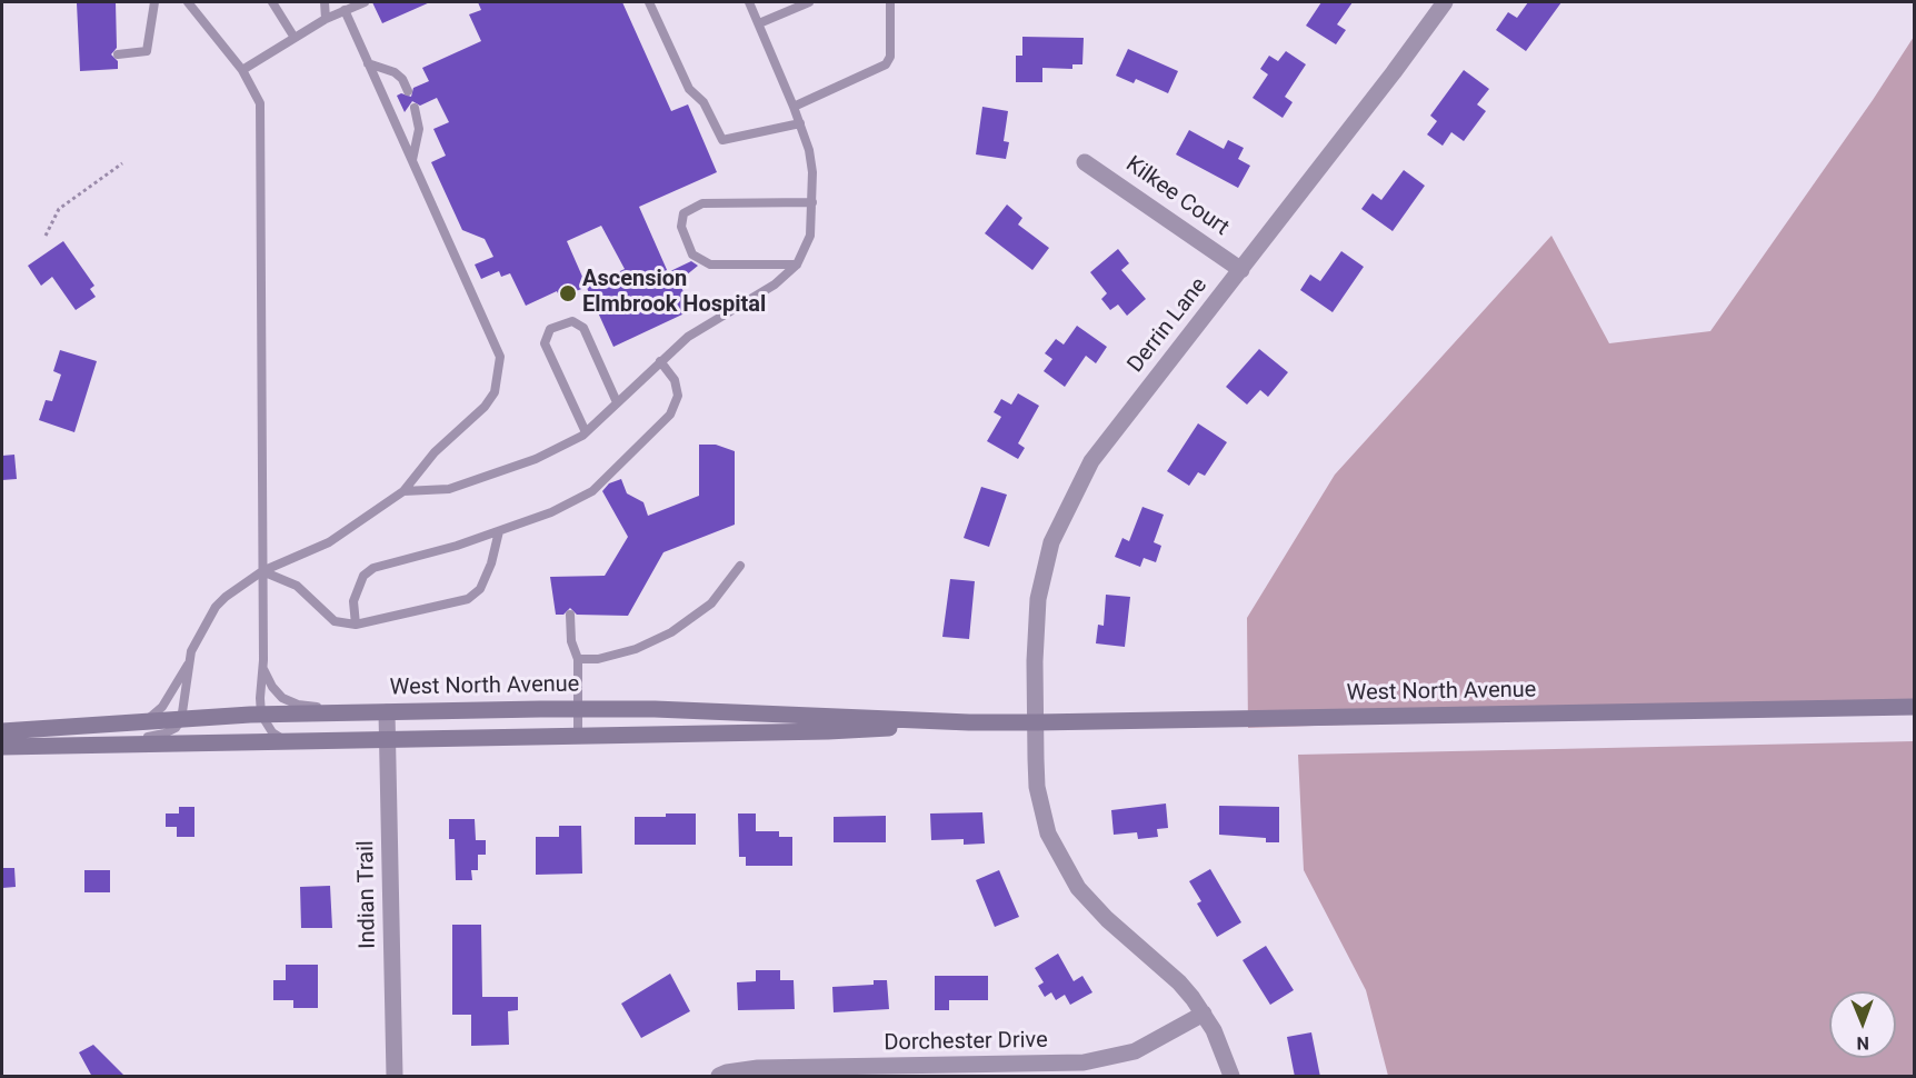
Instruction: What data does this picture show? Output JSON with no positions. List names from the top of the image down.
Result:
{
  "streets": {
    "main road": ["West North Avenue"],
    "street": [
      "Kilkee Court",
      "Derrin Lane",
      "Indian Trail",
      "Dorchester Drive"
    ]
  },
  "crossings": [
    ["Kilkee Court", "Derrin Lane"],
    ["Derrin Lane", "West North Avenue"],
    ["Derrin Lane", "Dorchester Drive"],
    ["West North Avenue", "Indian Trail"]
  ],
  "places": ["Ascension Elmbrook Hospital"],
  "north": "bottom"
}
